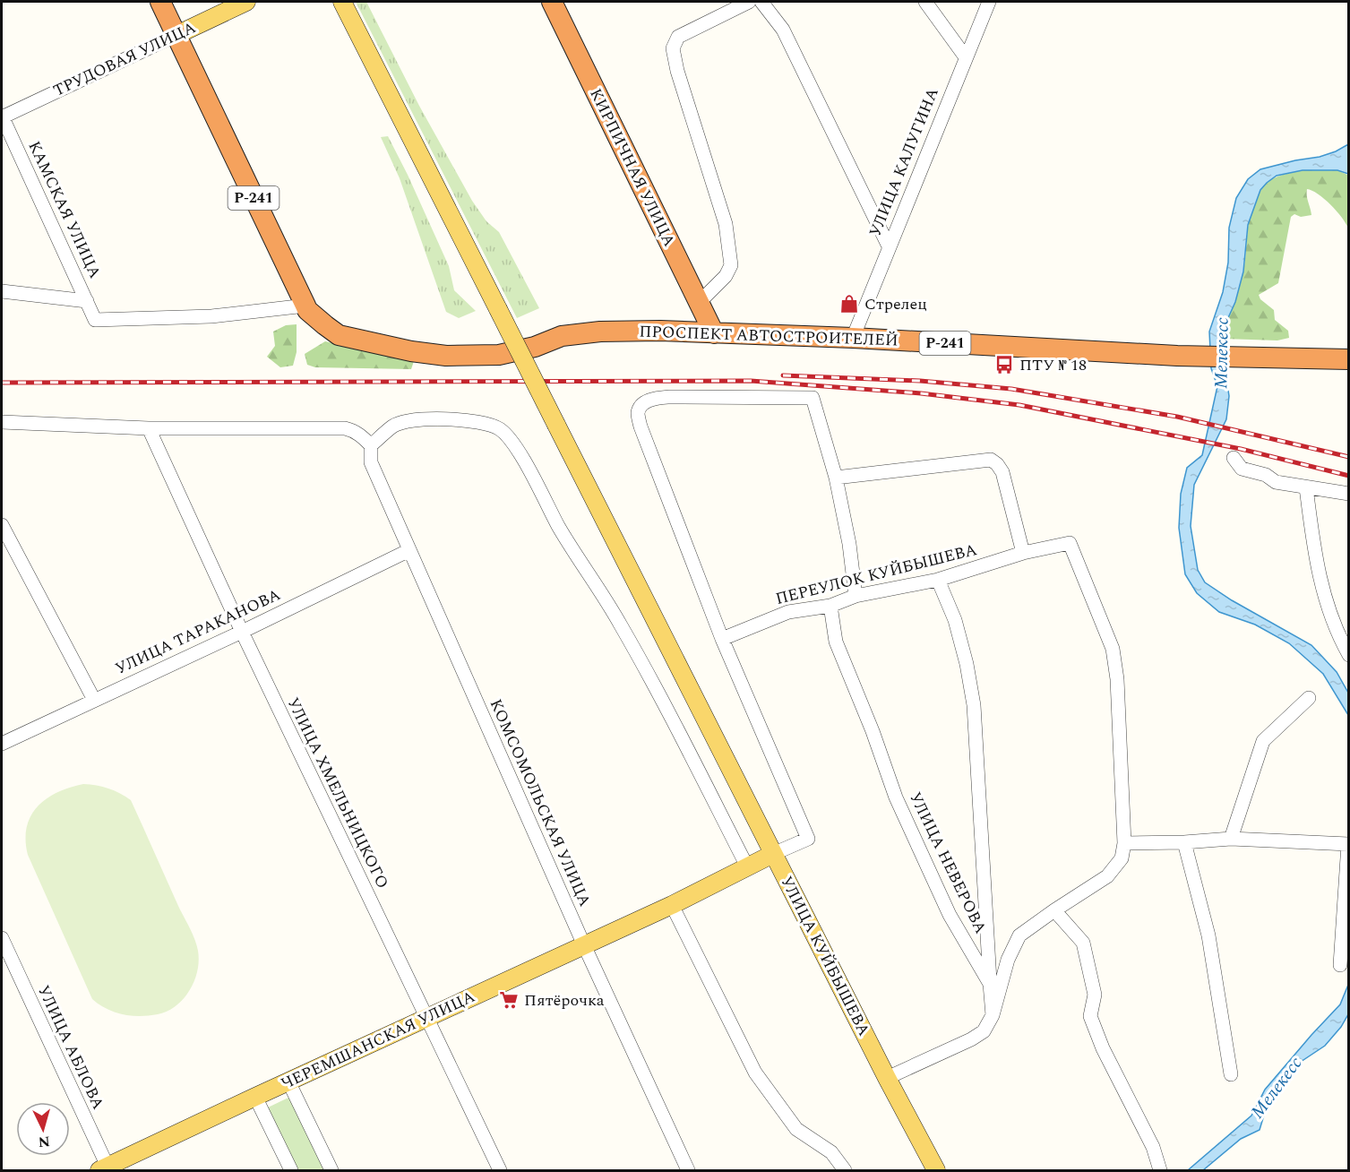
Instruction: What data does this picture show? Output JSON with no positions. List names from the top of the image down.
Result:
{
  "streets": {
    "highway": ["КИРПИЧНАЯ УЛИЦА", "Р-241", "ПРОСПЕКТ АВТОСТРОИТЕЛЕЙ"],
    "main road": ["ТРУДОВАЯ УЛИЦА", "УЛИЦА КУЙБЫШЕВА", "ЧЕРЕМШАНСКАЯ УЛИЦА"],
    "street": [
      "УЛИЦА КАЛУГИНА",
      "КАМСКАЯ УЛИЦА",
      "ПЕРЕУЛОК КУЙБЫШЕВА",
      "УЛИЦА ТАРАКАНОВА",
      "УЛИЦА ХМЕЛЬНИЦКОГО",
      "КОМСОМОЛЬСКАЯ УЛИЦА",
      "УЛИЦА НЕВЕРОВА",
      "УЛИЦА АБЛОВА"
    ]
  },
  "crossings": [
    ["ТРУДОВАЯ УЛИЦА", "Р-241"],
    ["ТРУДОВАЯ УЛИЦА", "КАМСКАЯ УЛИЦА"],
    ["УЛИЦА КАЛУГИНА", "ПРОСПЕКТ АВТОСТРОИТЕЛЕЙ"],
    ["КИРПИЧНАЯ УЛИЦА", "ПРОСПЕКТ АВТОСТРОИТЕЛЕЙ"],
    ["Р-241", "КАМСКАЯ УЛИЦА"],
    ["Р-241", "ПРОСПЕКТ АВТОСТРОИТЕЛЕЙ"],
    ["КАМСКАЯ УЛИЦА", "ПРОСПЕКТ АВТОСТРОИТЕЛЕЙ"],
    ["ПЕРЕУЛОК КУЙБЫШЕВА", "УЛИЦА НЕВЕРОВА"],
    ["УЛИЦА ТАРАКАНОВА", "УЛИЦА ХМЕЛЬНИЦКОГО"],
    ["УЛИЦА ТАРАКАНОВА", "КОМСОМОЛЬСКАЯ УЛИЦА"],
    ["УЛИЦА ХМЕЛЬНИЦКОГО", "ЧЕРЕМШАНСКАЯ УЛИЦА"],
    ["КОМСОМОЛЬСКАЯ УЛИЦА", "ЧЕРЕМШАНСКАЯ УЛИЦА"],
    ["УЛИЦА КУЙБЫШЕВА", "ЧЕРЕМШАНСКАЯ УЛИЦА"],
    ["ЧЕРЕМШАНСКАЯ УЛИЦА", "УЛИЦА АБЛОВА"]
  ],
  "water": ["Мелекесс"],
  "places": {
    "shop": ["Стрелец"],
    "bus stop": ["ПТУ № 18"],
    "supermarket": ["Пятёрочка"]
  },
  "north": "bottom"
}
